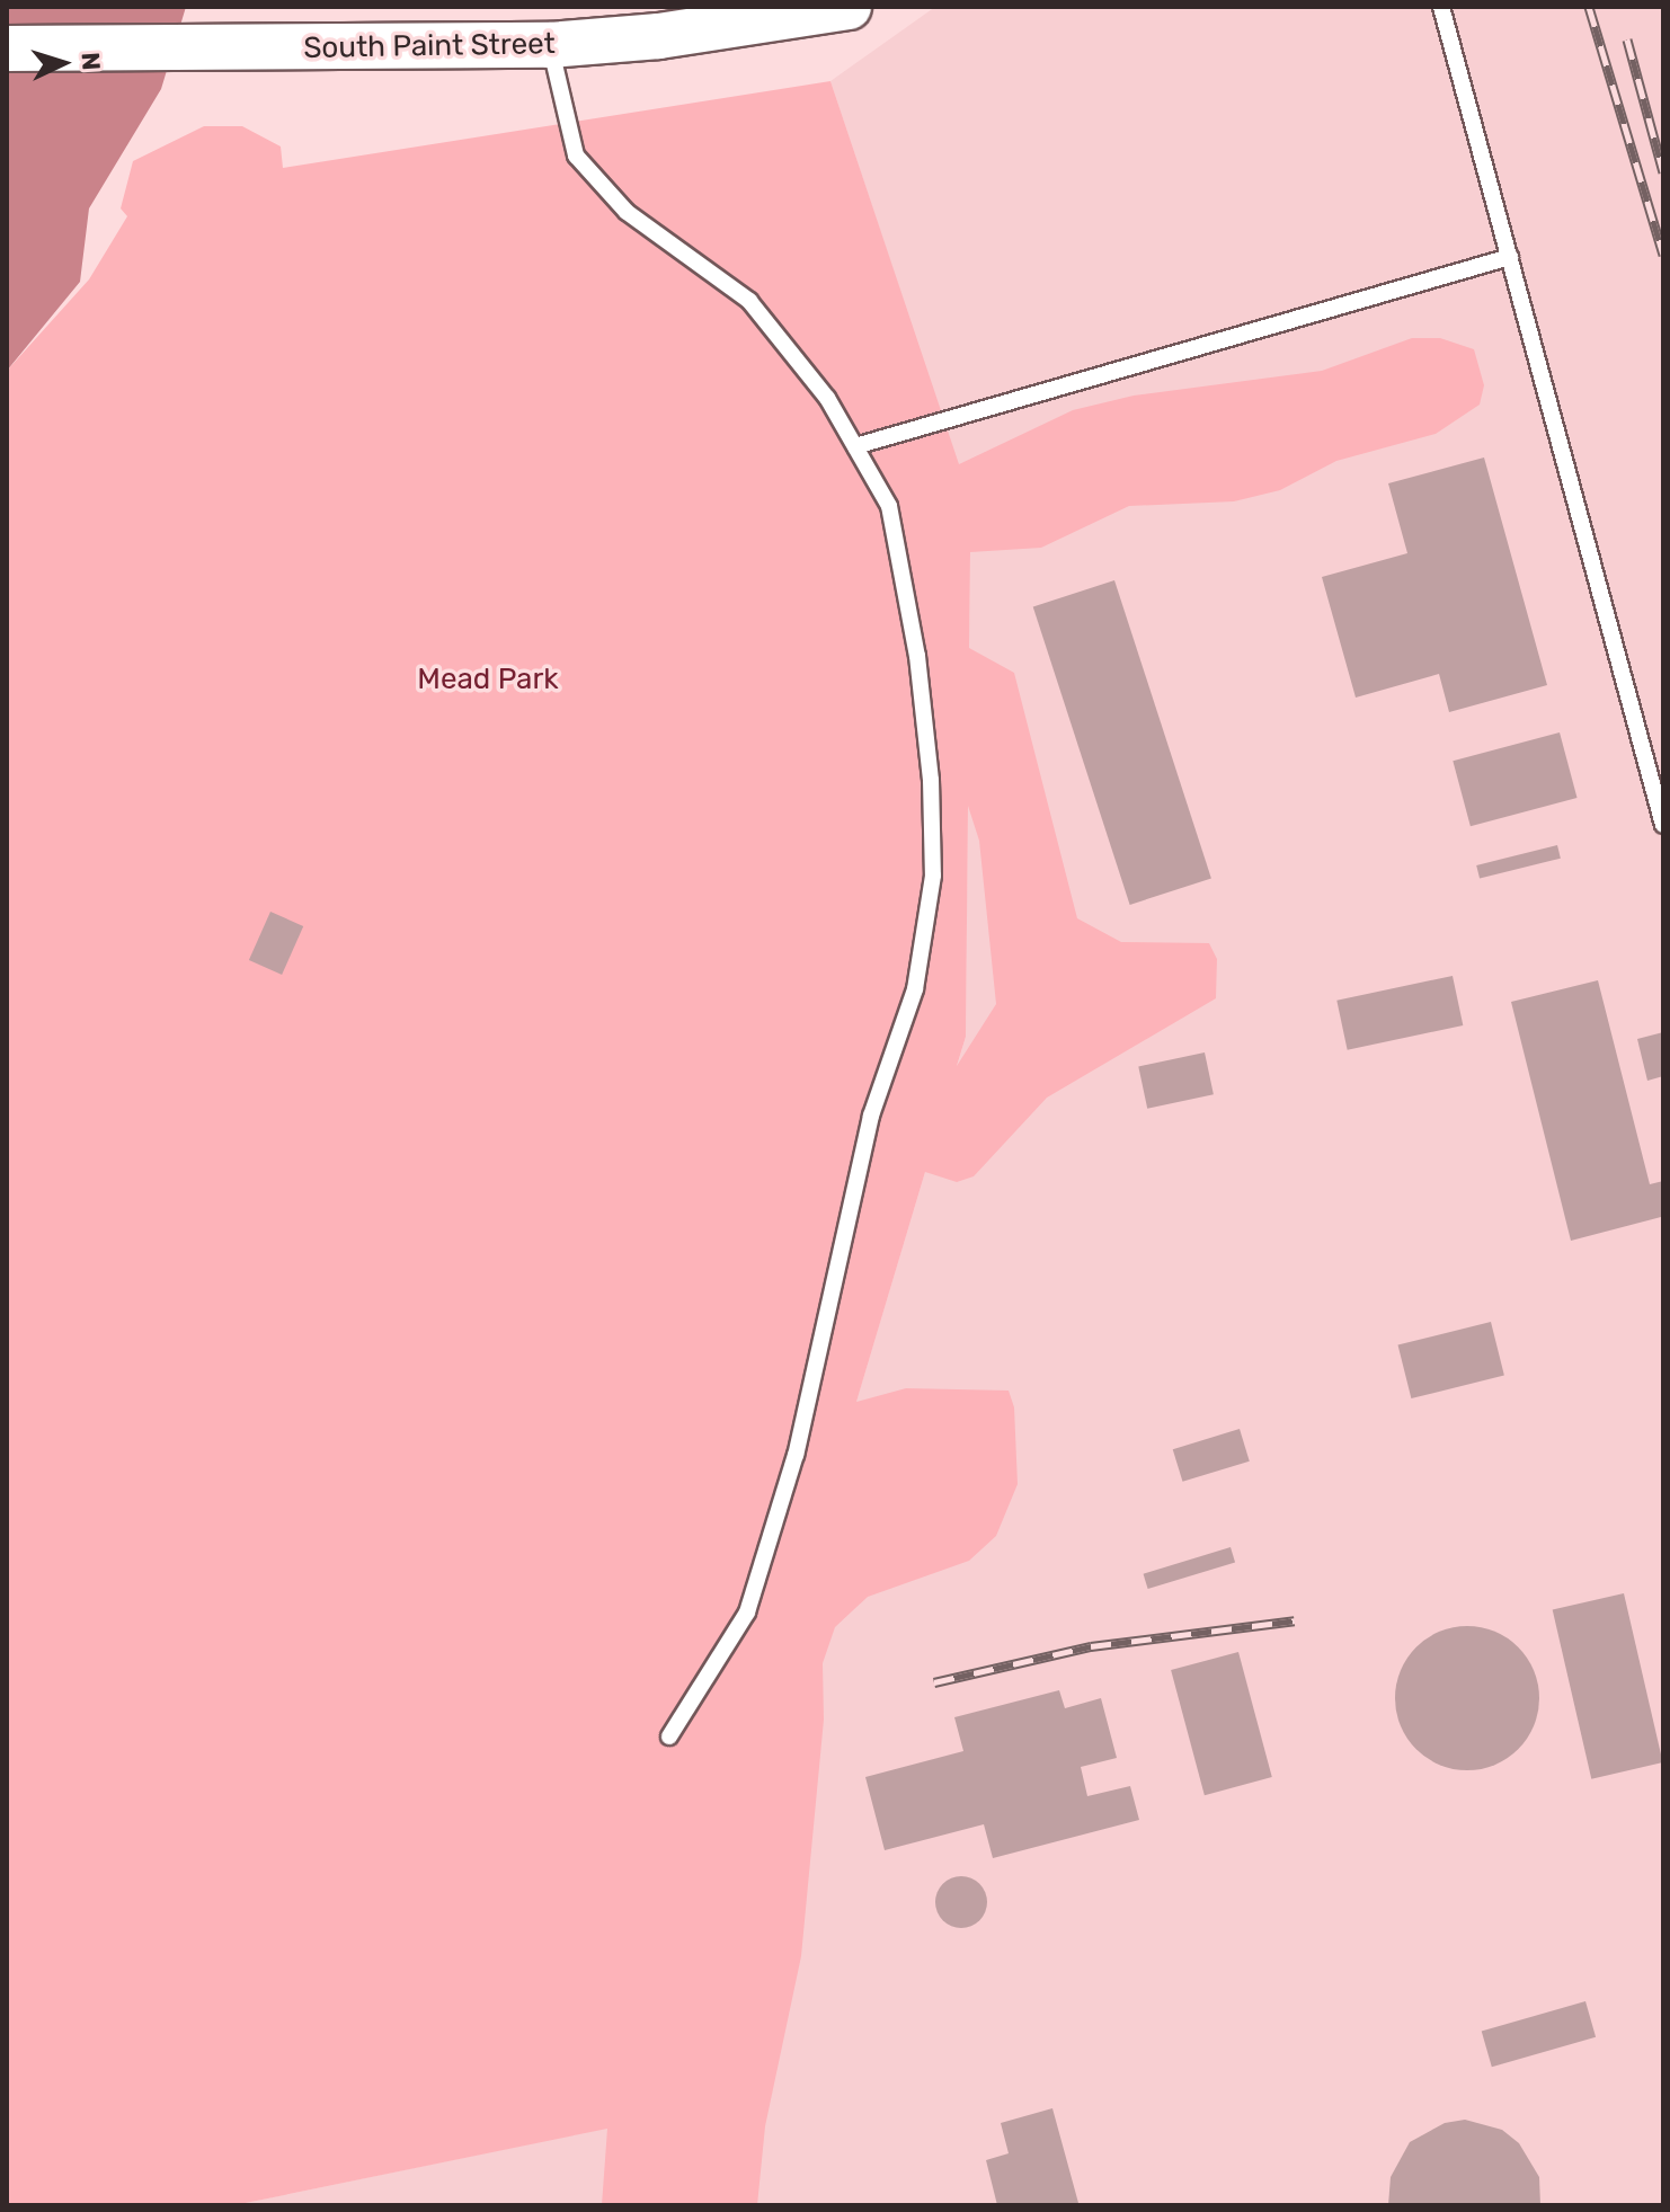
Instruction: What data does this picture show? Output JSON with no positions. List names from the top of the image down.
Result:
{
  "streets": {
    "main road": ["South Paint Street"]
  },
  "parks": ["Mead Park"],
  "north": "right"
}
